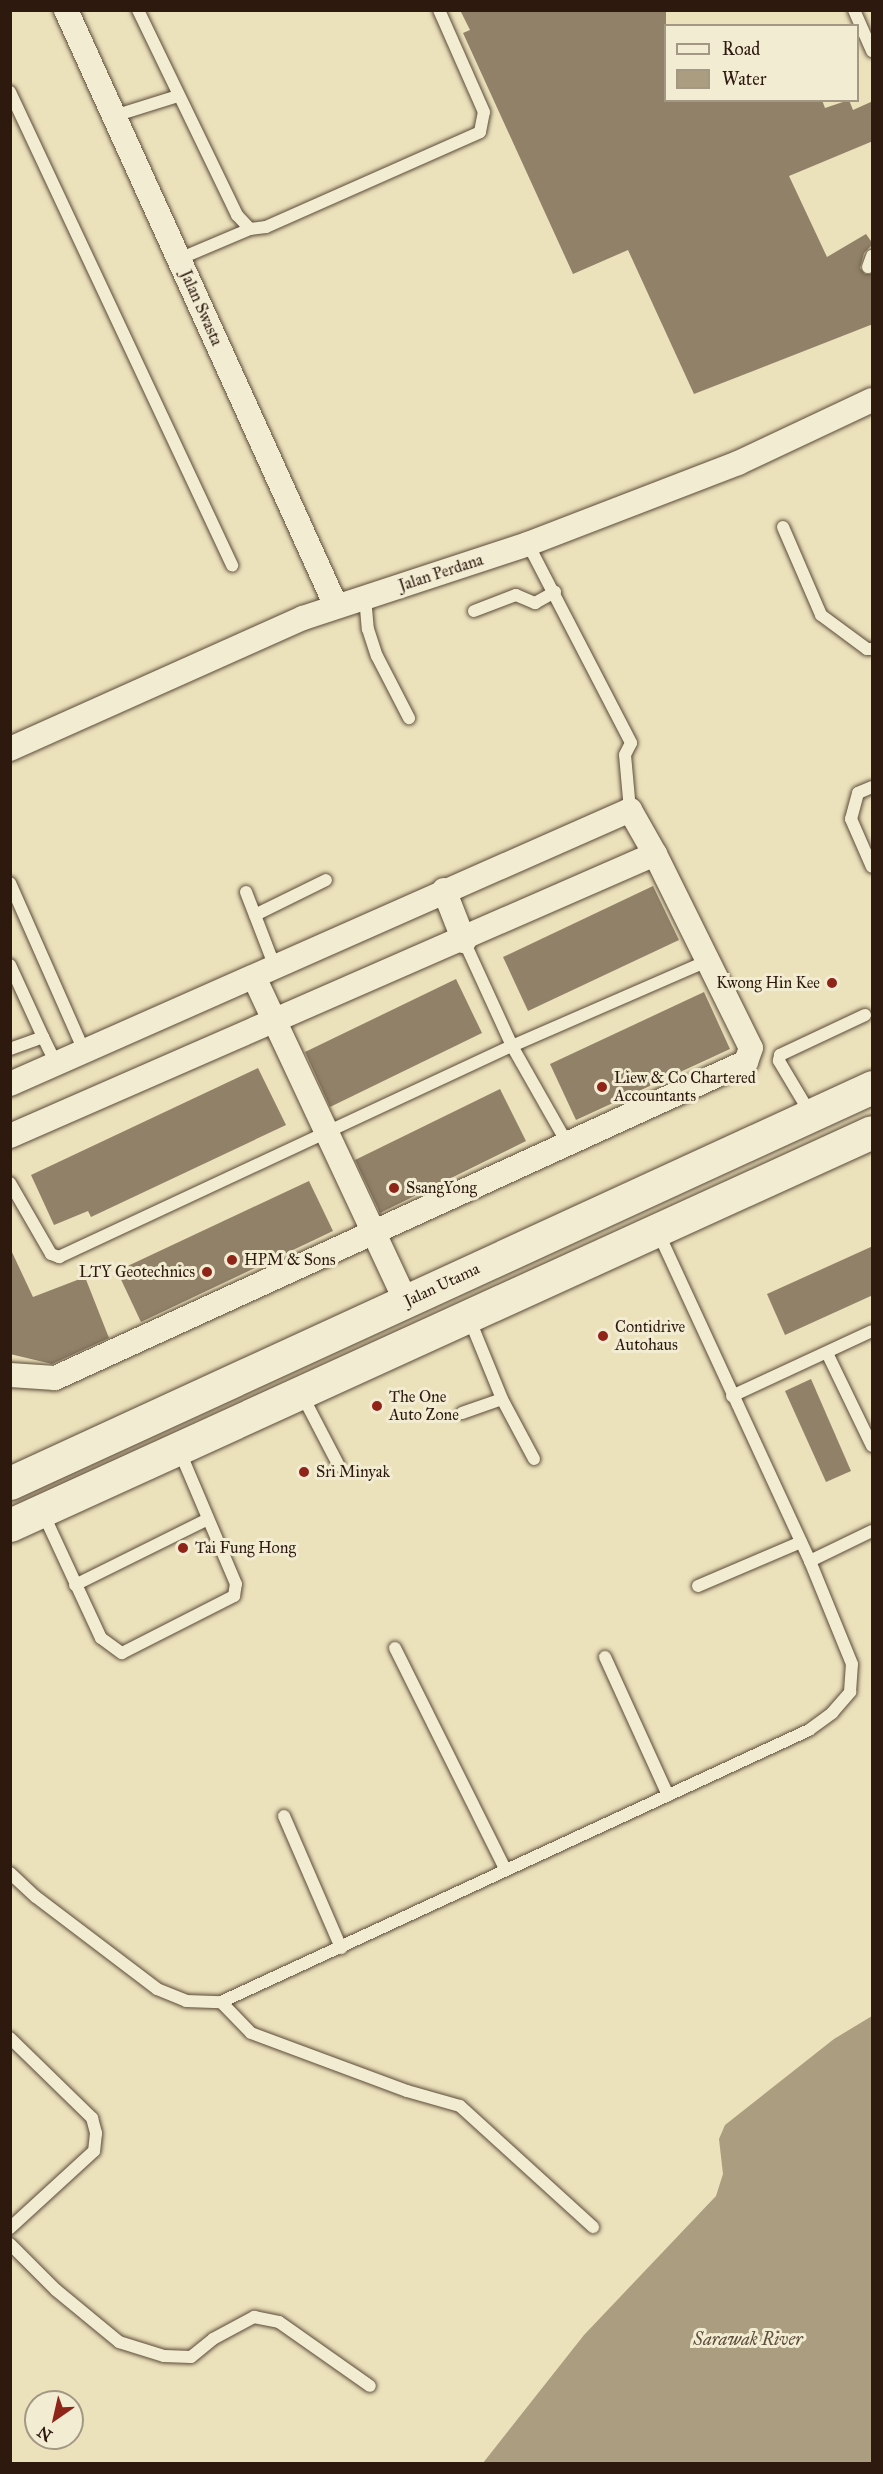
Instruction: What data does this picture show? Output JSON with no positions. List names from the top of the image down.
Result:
{
  "streets": {
    "main road": ["Jalan Utama"],
    "street": ["Jalan Swasta", "Jalan Perdana"]
  },
  "crossings": [
    ["Jalan Swasta", "Jalan Perdana"]
  ],
  "water": ["Sarawak River"],
  "places": [
    "Kwong Hin Kee",
    "Liew & Co Chartered Accountants",
    "SsangYong",
    "HPM & Sons",
    "LTY Geotechnics",
    "Contidrive Autohaus",
    "The One Auto Zone",
    "Sri Minyak",
    "Tai Fung Hong"
  ],
  "legend": ["Road", "Water"],
  "north": "bottom left"
}
